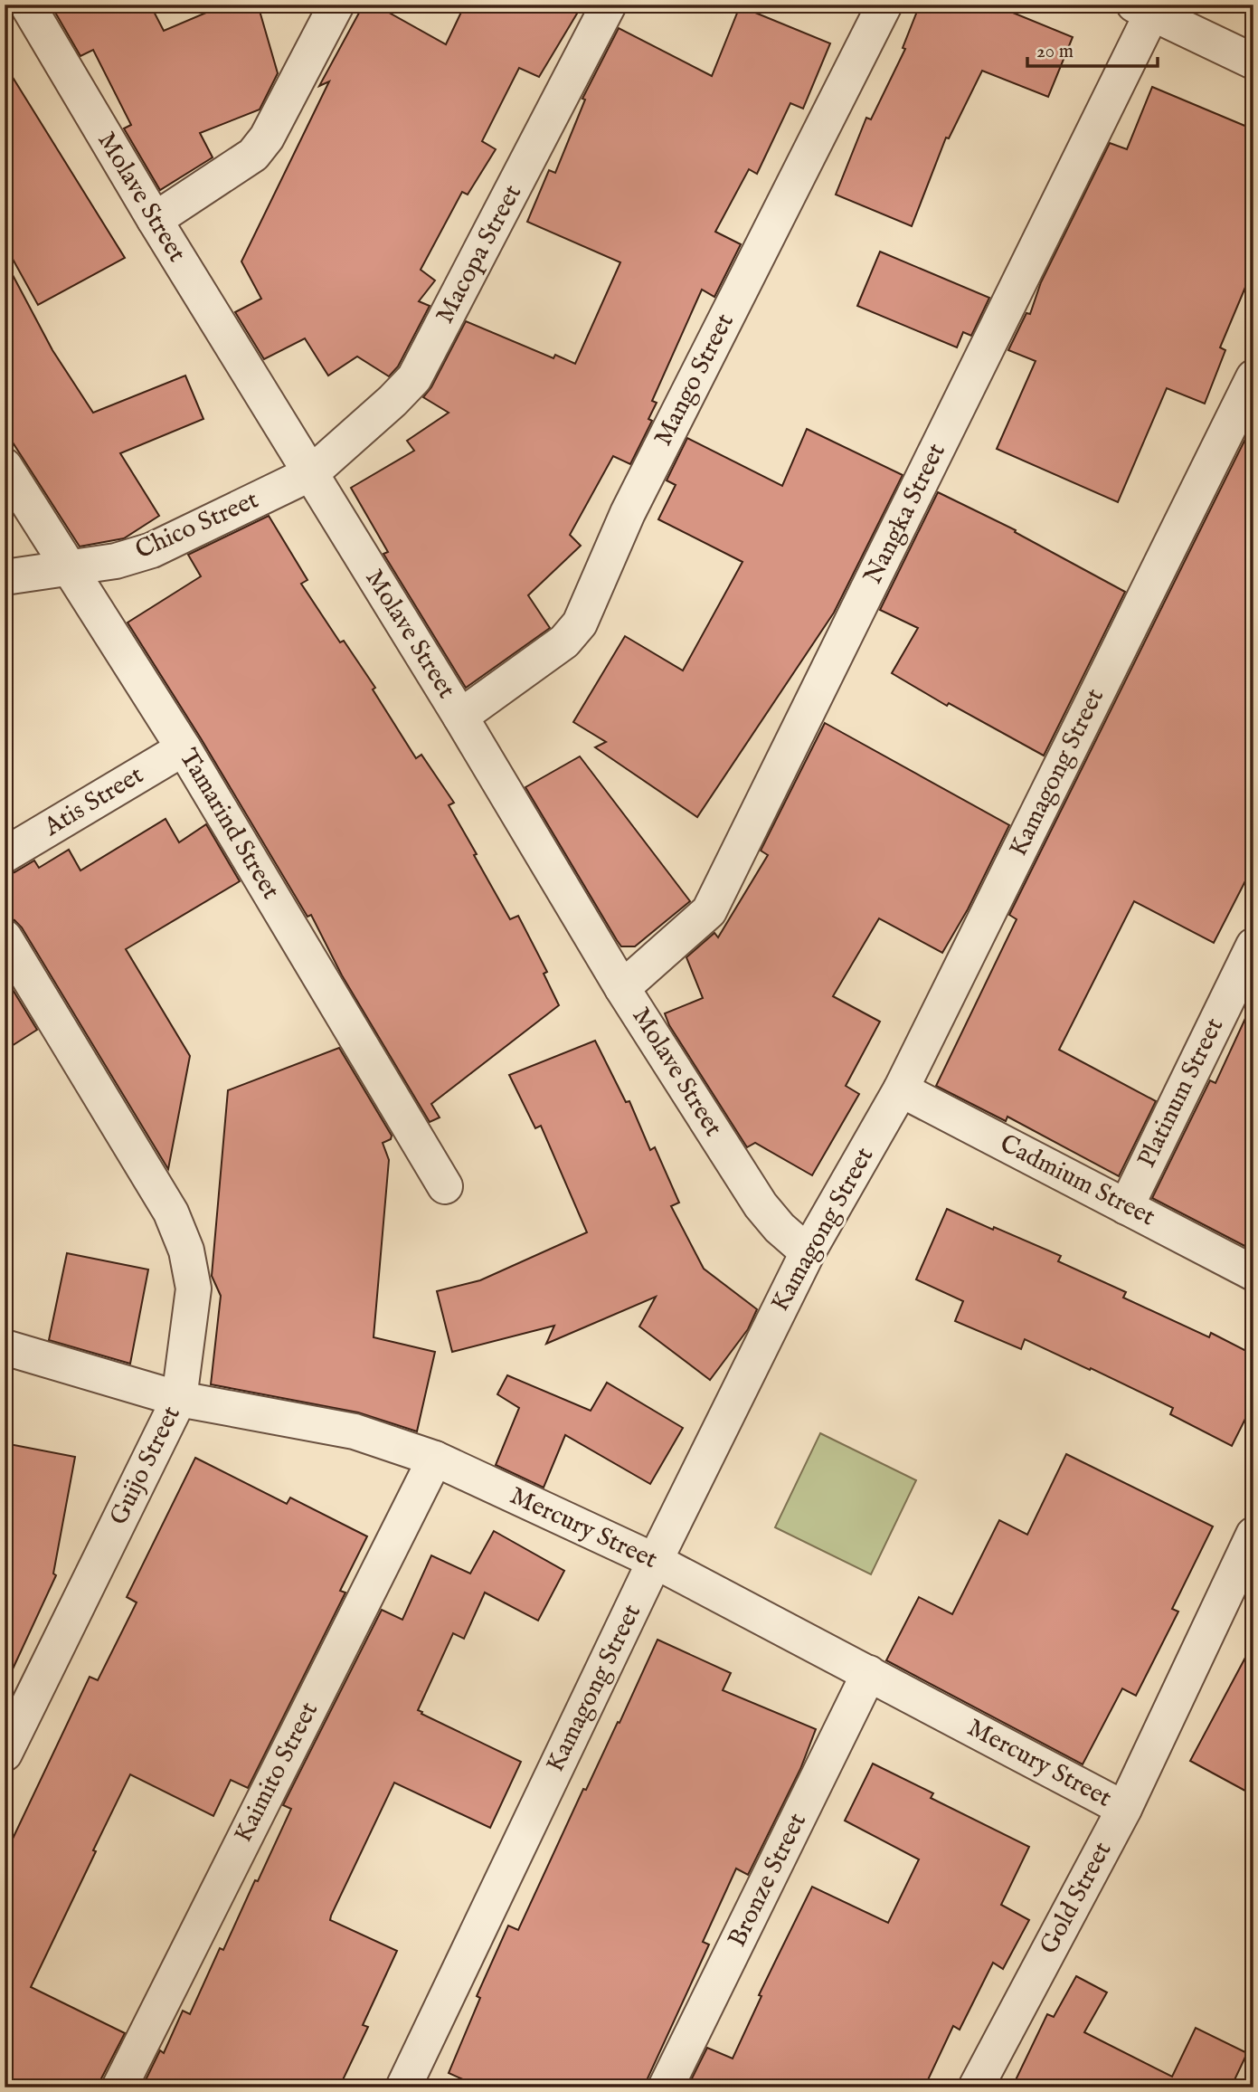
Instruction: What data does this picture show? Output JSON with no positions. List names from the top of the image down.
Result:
{
  "streets": {
    "street": [
      "Molave Street",
      "Macopa Street",
      "Mango Street",
      "Nangka Street",
      "Chico Street",
      "Kamagong Street",
      "Atis Street",
      "Tamarind Street",
      "Platinum Street",
      "Cadmium Street",
      "Guijo Street",
      "Mercury Street",
      "Kaimito Street",
      "Bronze Street",
      "Gold Street"
    ]
  },
  "crossings": [
    ["Molave Street", "Macopa Street"],
    ["Molave Street", "Mango Street"],
    ["Molave Street", "Nangka Street"],
    ["Molave Street", "Chico Street"],
    ["Molave Street", "Kamagong Street"],
    ["Macopa Street", "Chico Street"],
    ["Chico Street", "Tamarind Street"],
    ["Kamagong Street", "Cadmium Street"],
    ["Kamagong Street", "Mercury Street"],
    ["Atis Street", "Tamarind Street"],
    ["Platinum Street", "Cadmium Street"],
    ["Guijo Street", "Mercury Street"],
    ["Mercury Street", "Kaimito Street"],
    ["Mercury Street", "Bronze Street"],
    ["Mercury Street", "Gold Street"]
  ],
  "scale_bar": "20 m"
}
